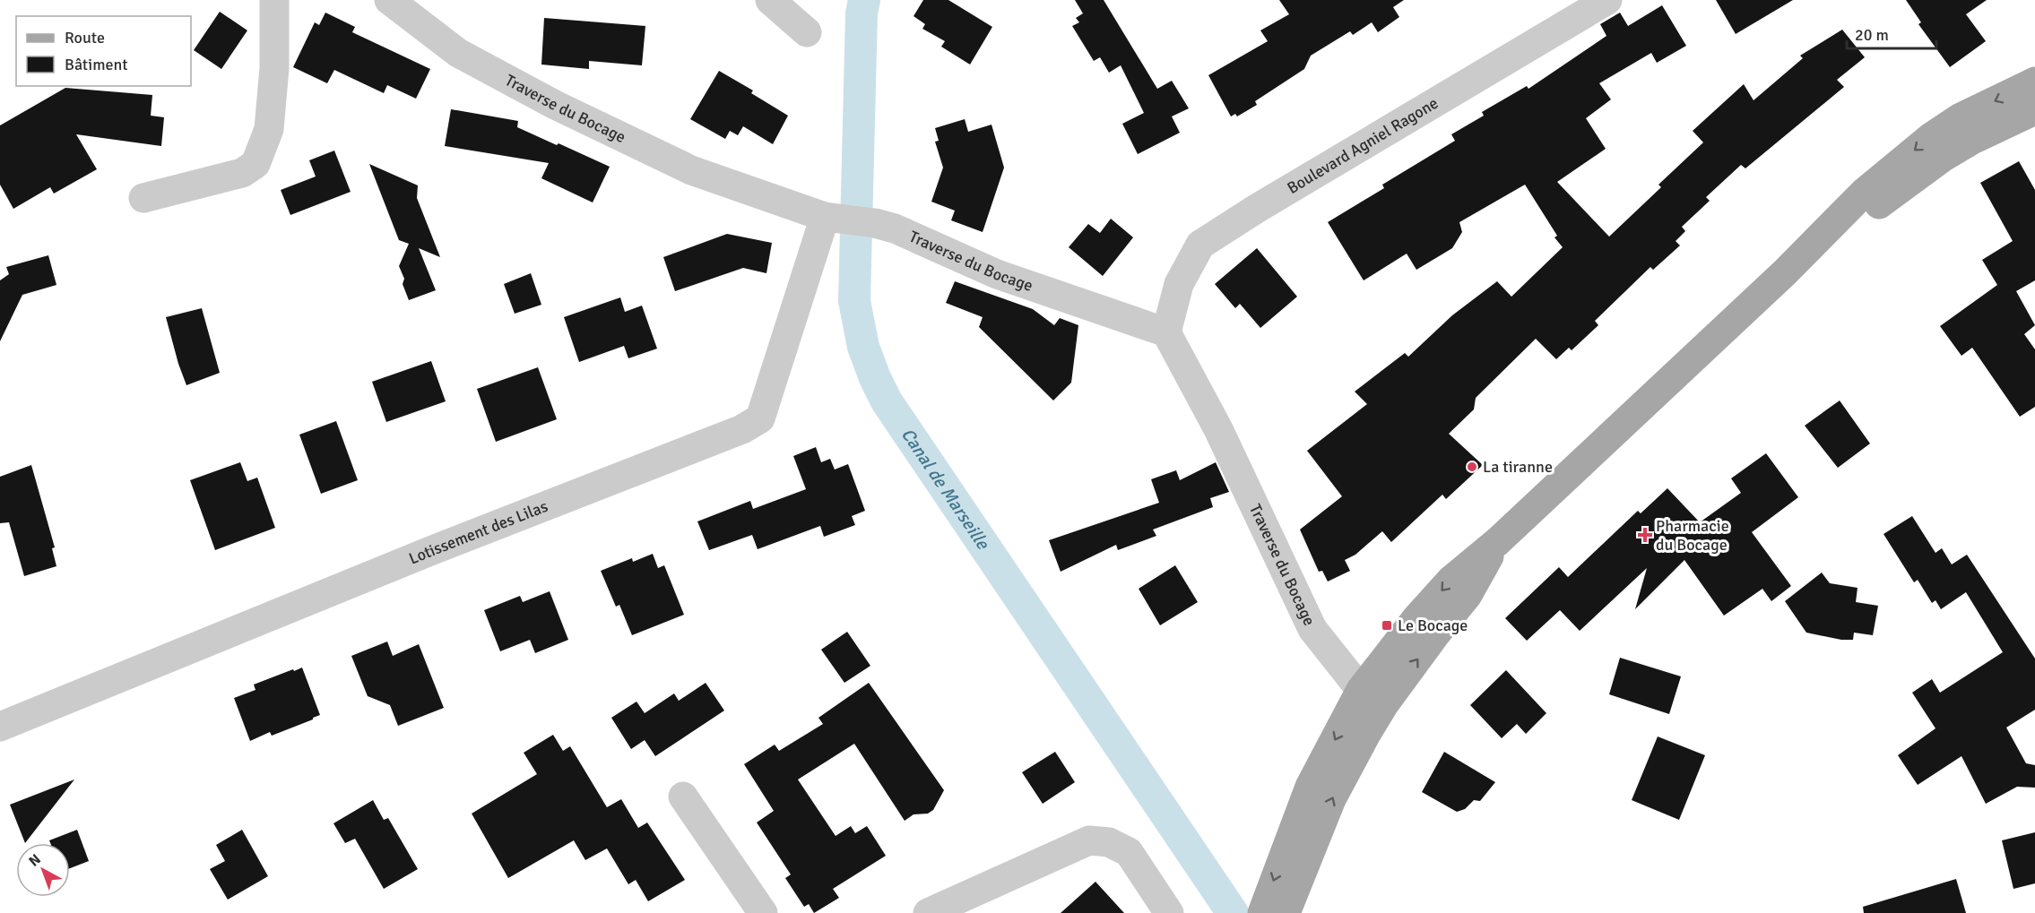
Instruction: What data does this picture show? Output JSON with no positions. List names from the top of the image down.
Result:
{
  "streets": {
    "street": ["Traverse du Bocage", "Boulevard Agniel Ragone", "Lotissement des Lilas"]
  },
  "crossings": [
    ["Traverse du Bocage", "Boulevard Agniel Ragone"],
    ["Traverse du Bocage", "Lotissement des Lilas"]
  ],
  "water": ["Canal de Marseille"],
  "places": {
    "other": ["La tiranne"],
    "health": ["Pharmacie du Bocage"],
    "transit": ["Le Bocage"]
  },
  "legend": ["Route", "Bâtiment"],
  "scale_bar": "20 m",
  "north": "top left"
}
